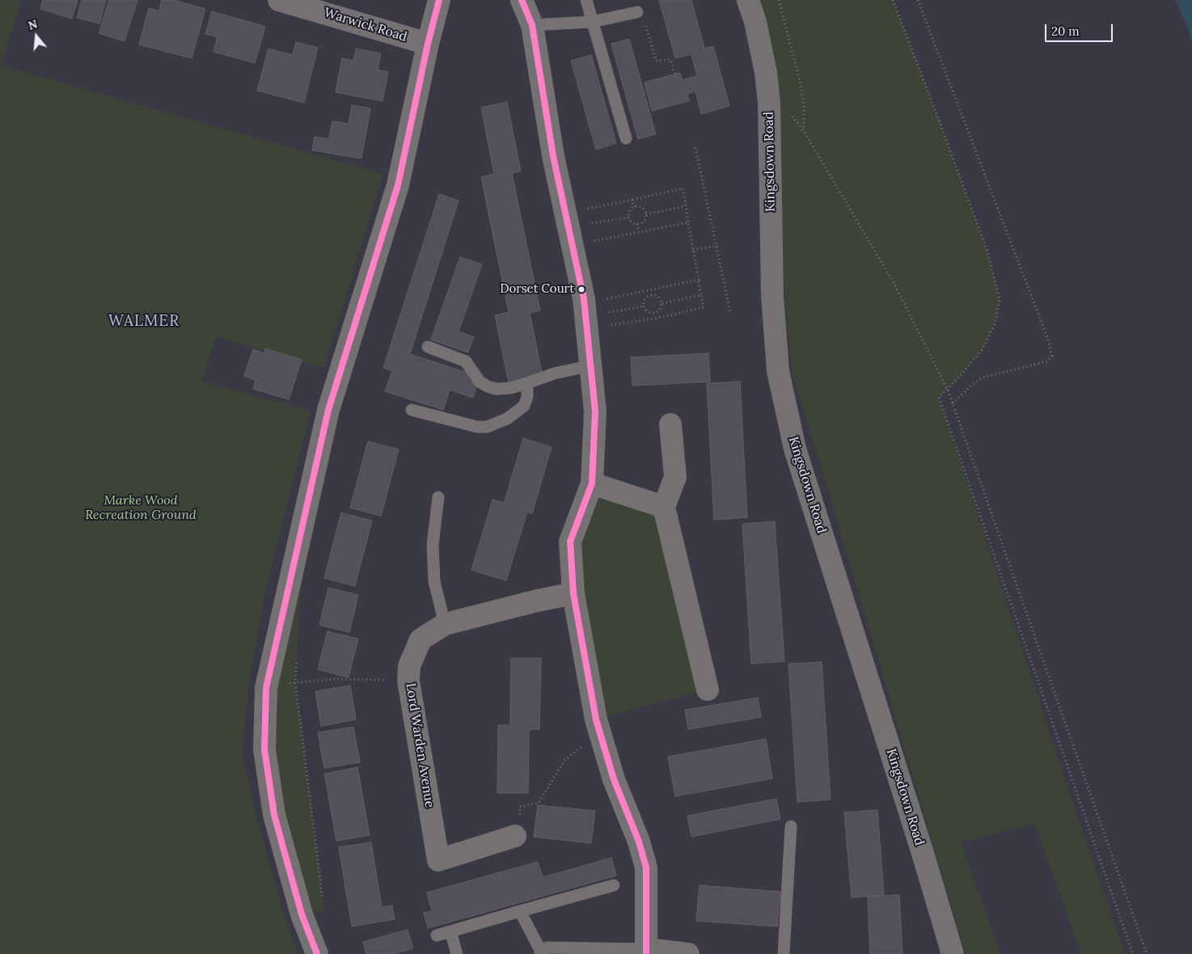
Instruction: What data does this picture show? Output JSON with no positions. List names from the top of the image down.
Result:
{
  "streets": {
    "street": ["Warwick Road", "Kingsdown Road", "Lord Warden Avenue"]
  },
  "districts": ["WALMER"],
  "parks": ["Marke Wood Recreation Ground"],
  "places": ["Dorset Court"],
  "scale_bar": "20 m",
  "north": "top"
}
